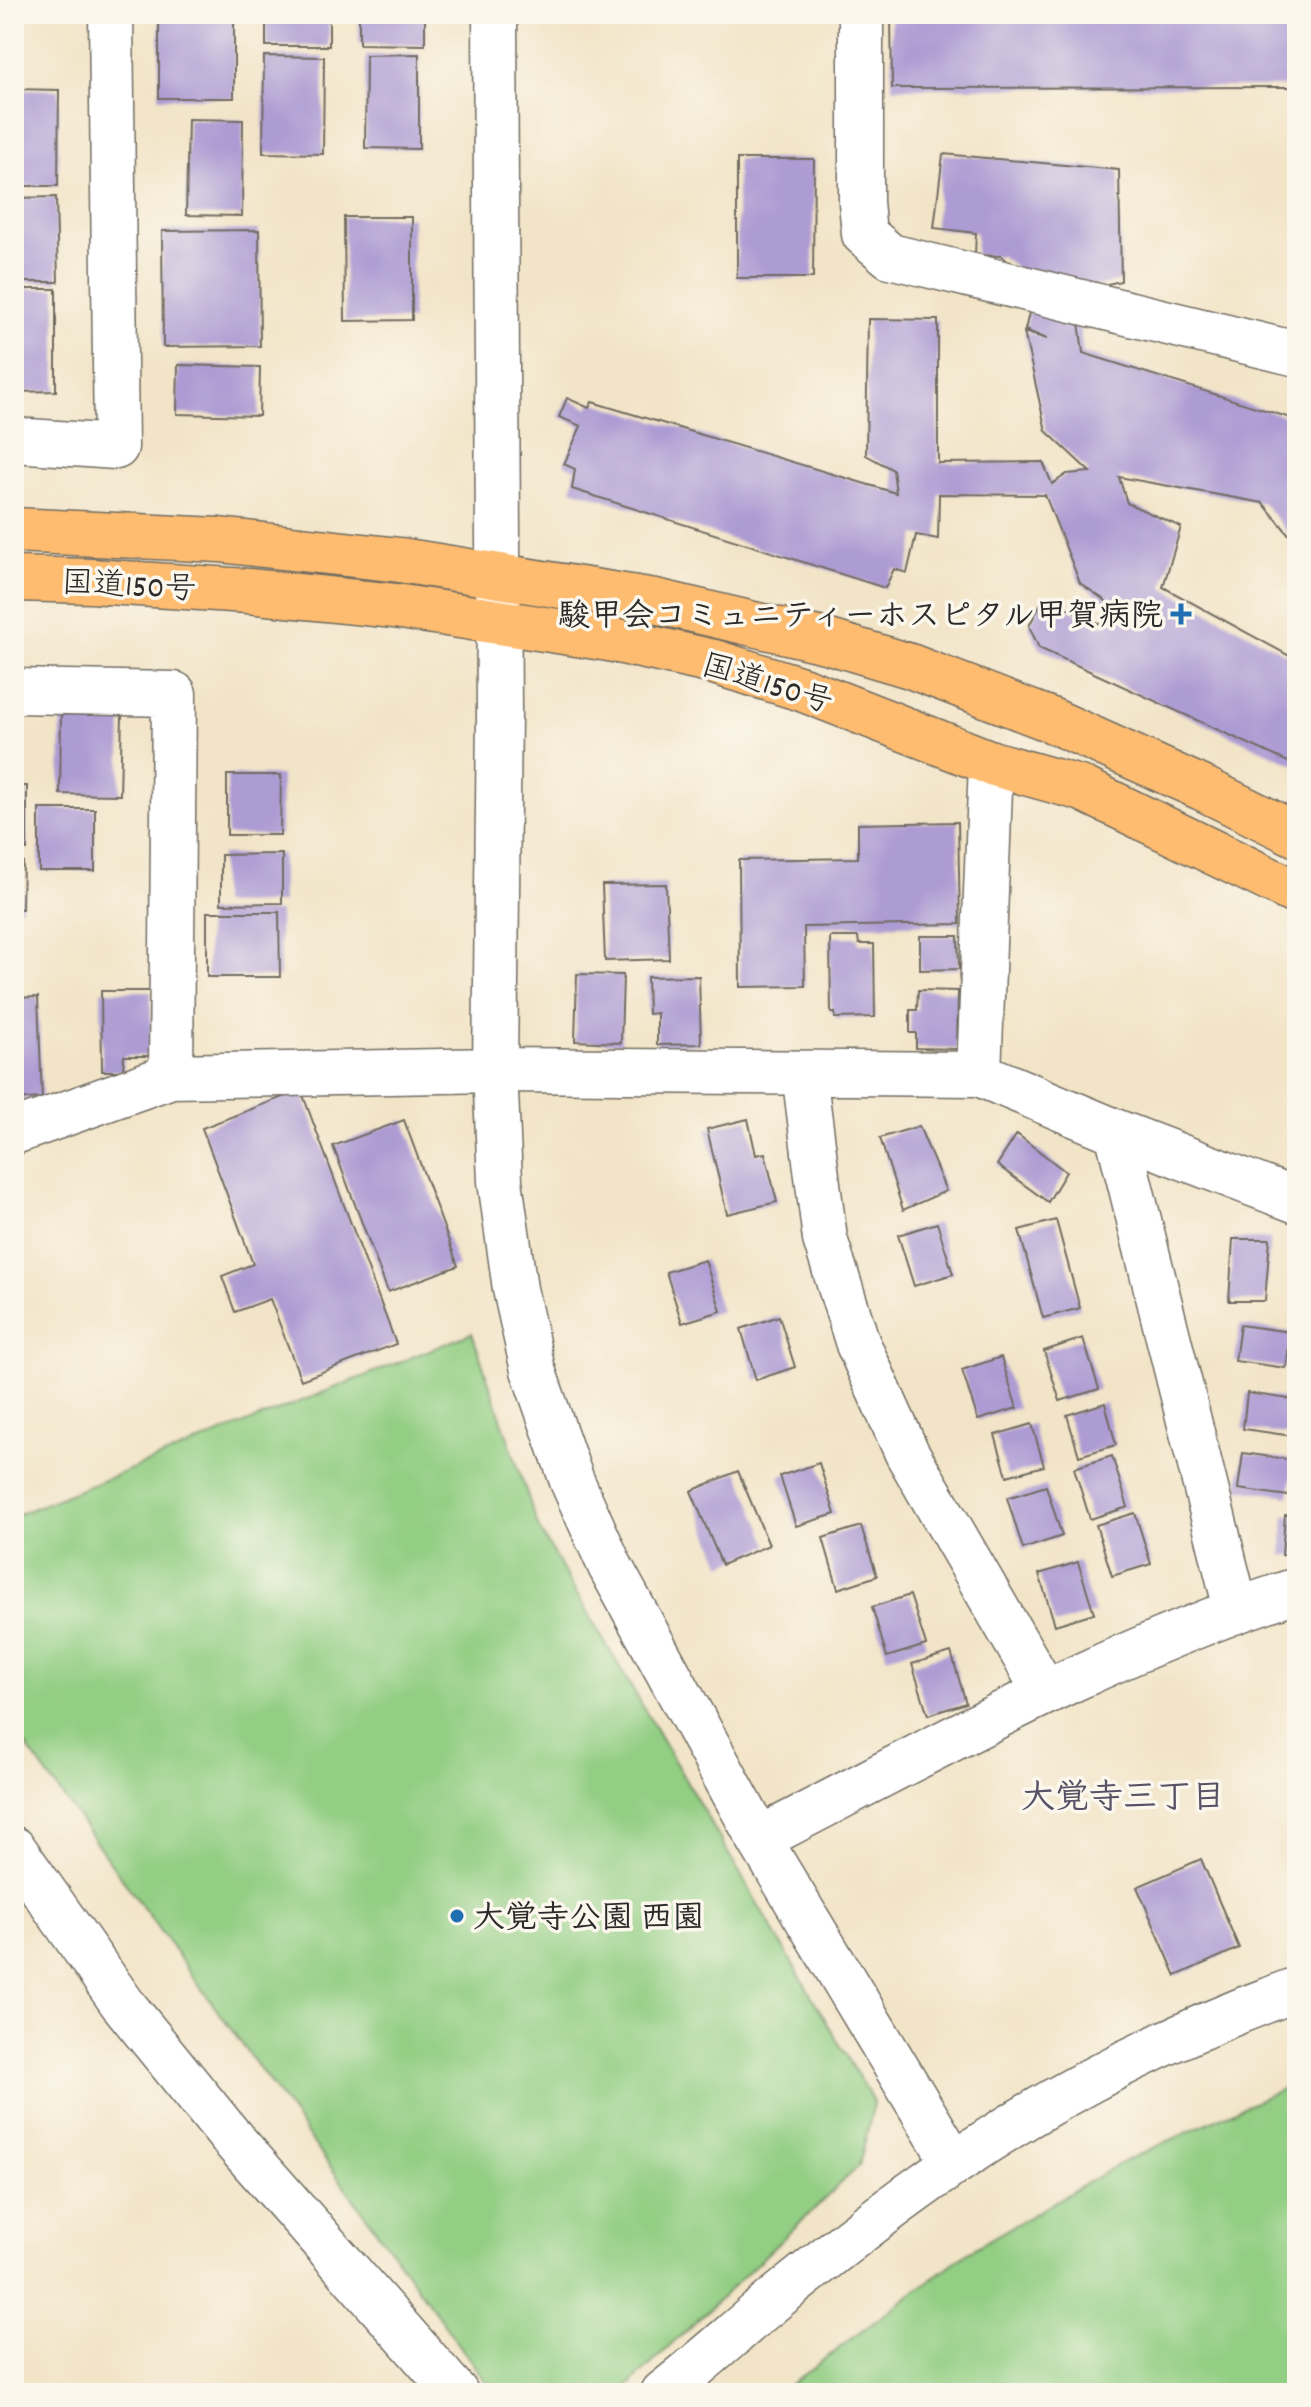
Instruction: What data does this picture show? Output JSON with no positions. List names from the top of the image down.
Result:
{
  "streets": {
    "highway": ["国道150号"]
  },
  "districts": ["大覚寺三丁目"],
  "places": {
    "health": ["駿甲会コミュニティーホスピタル甲賀病院"],
    "other": ["大覚寺公園 西園"]
  }
}
